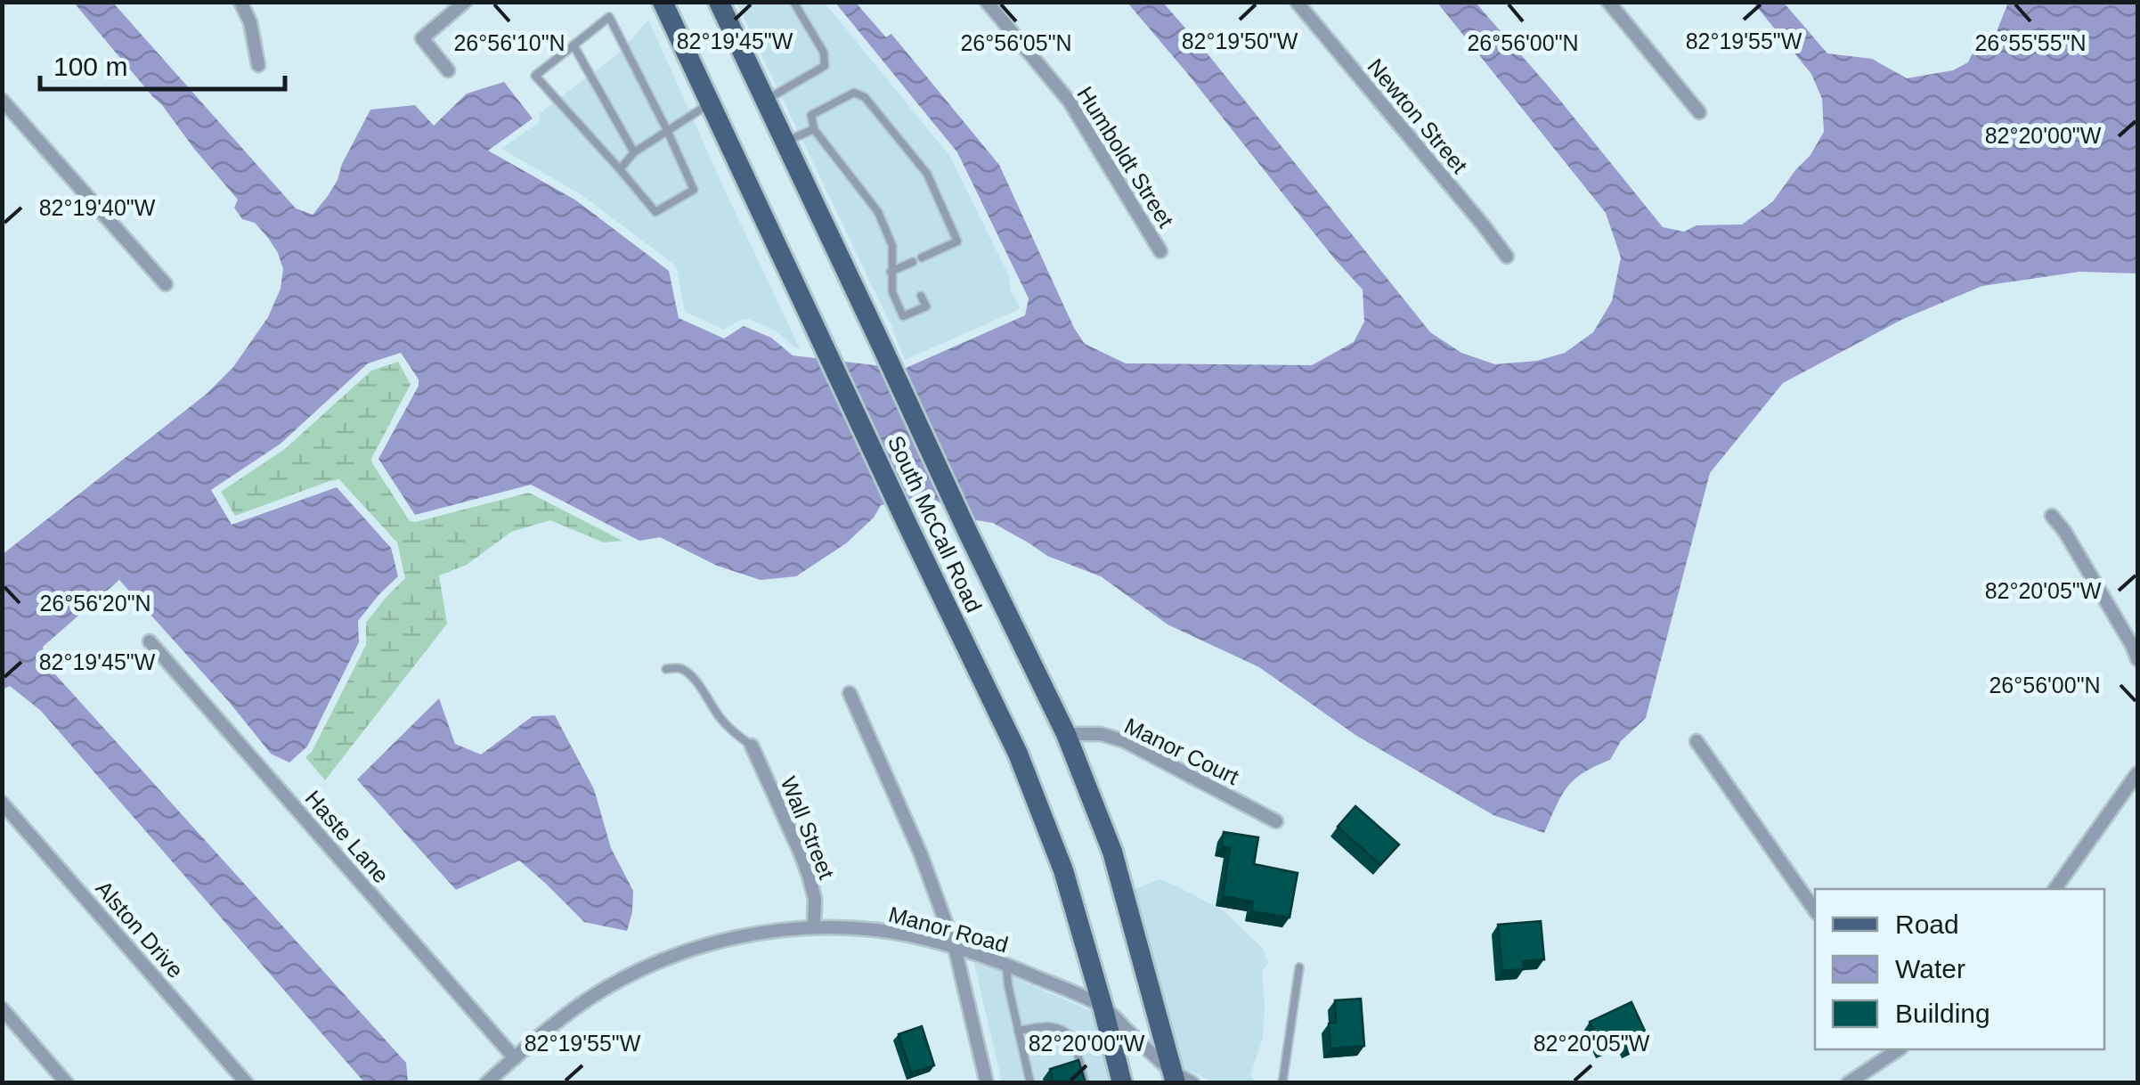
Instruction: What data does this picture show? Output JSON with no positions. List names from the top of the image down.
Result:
{
  "streets": {
    "main road": ["South McCall Road"],
    "street": [
      "Newton Street",
      "Humboldt Street",
      "Manor Court",
      "Wall Street",
      "Haste Lane",
      "Alston Drive",
      "Manor Road"
    ]
  },
  "crossings": [
    ["South McCall Road", "Manor Court"],
    ["South McCall Road", "Manor Road"],
    ["Wall Street", "Manor Road"],
    ["Haste Lane", "Manor Road"]
  ],
  "legend": ["Road", "Water", "Building"],
  "scale_bar": "100 m",
  "coordinates": [
    "82°19'45\"W",
    "82°19'55\"W",
    "82°19'50\"W",
    "26°56'10\"N",
    "26°56'05\"N",
    "26°56'00\"N",
    "26°55'55\"N",
    "82°20'00\"W",
    "82°19'40\"W",
    "82°20'05\"W",
    "26°56'20\"N"
  ]
}
